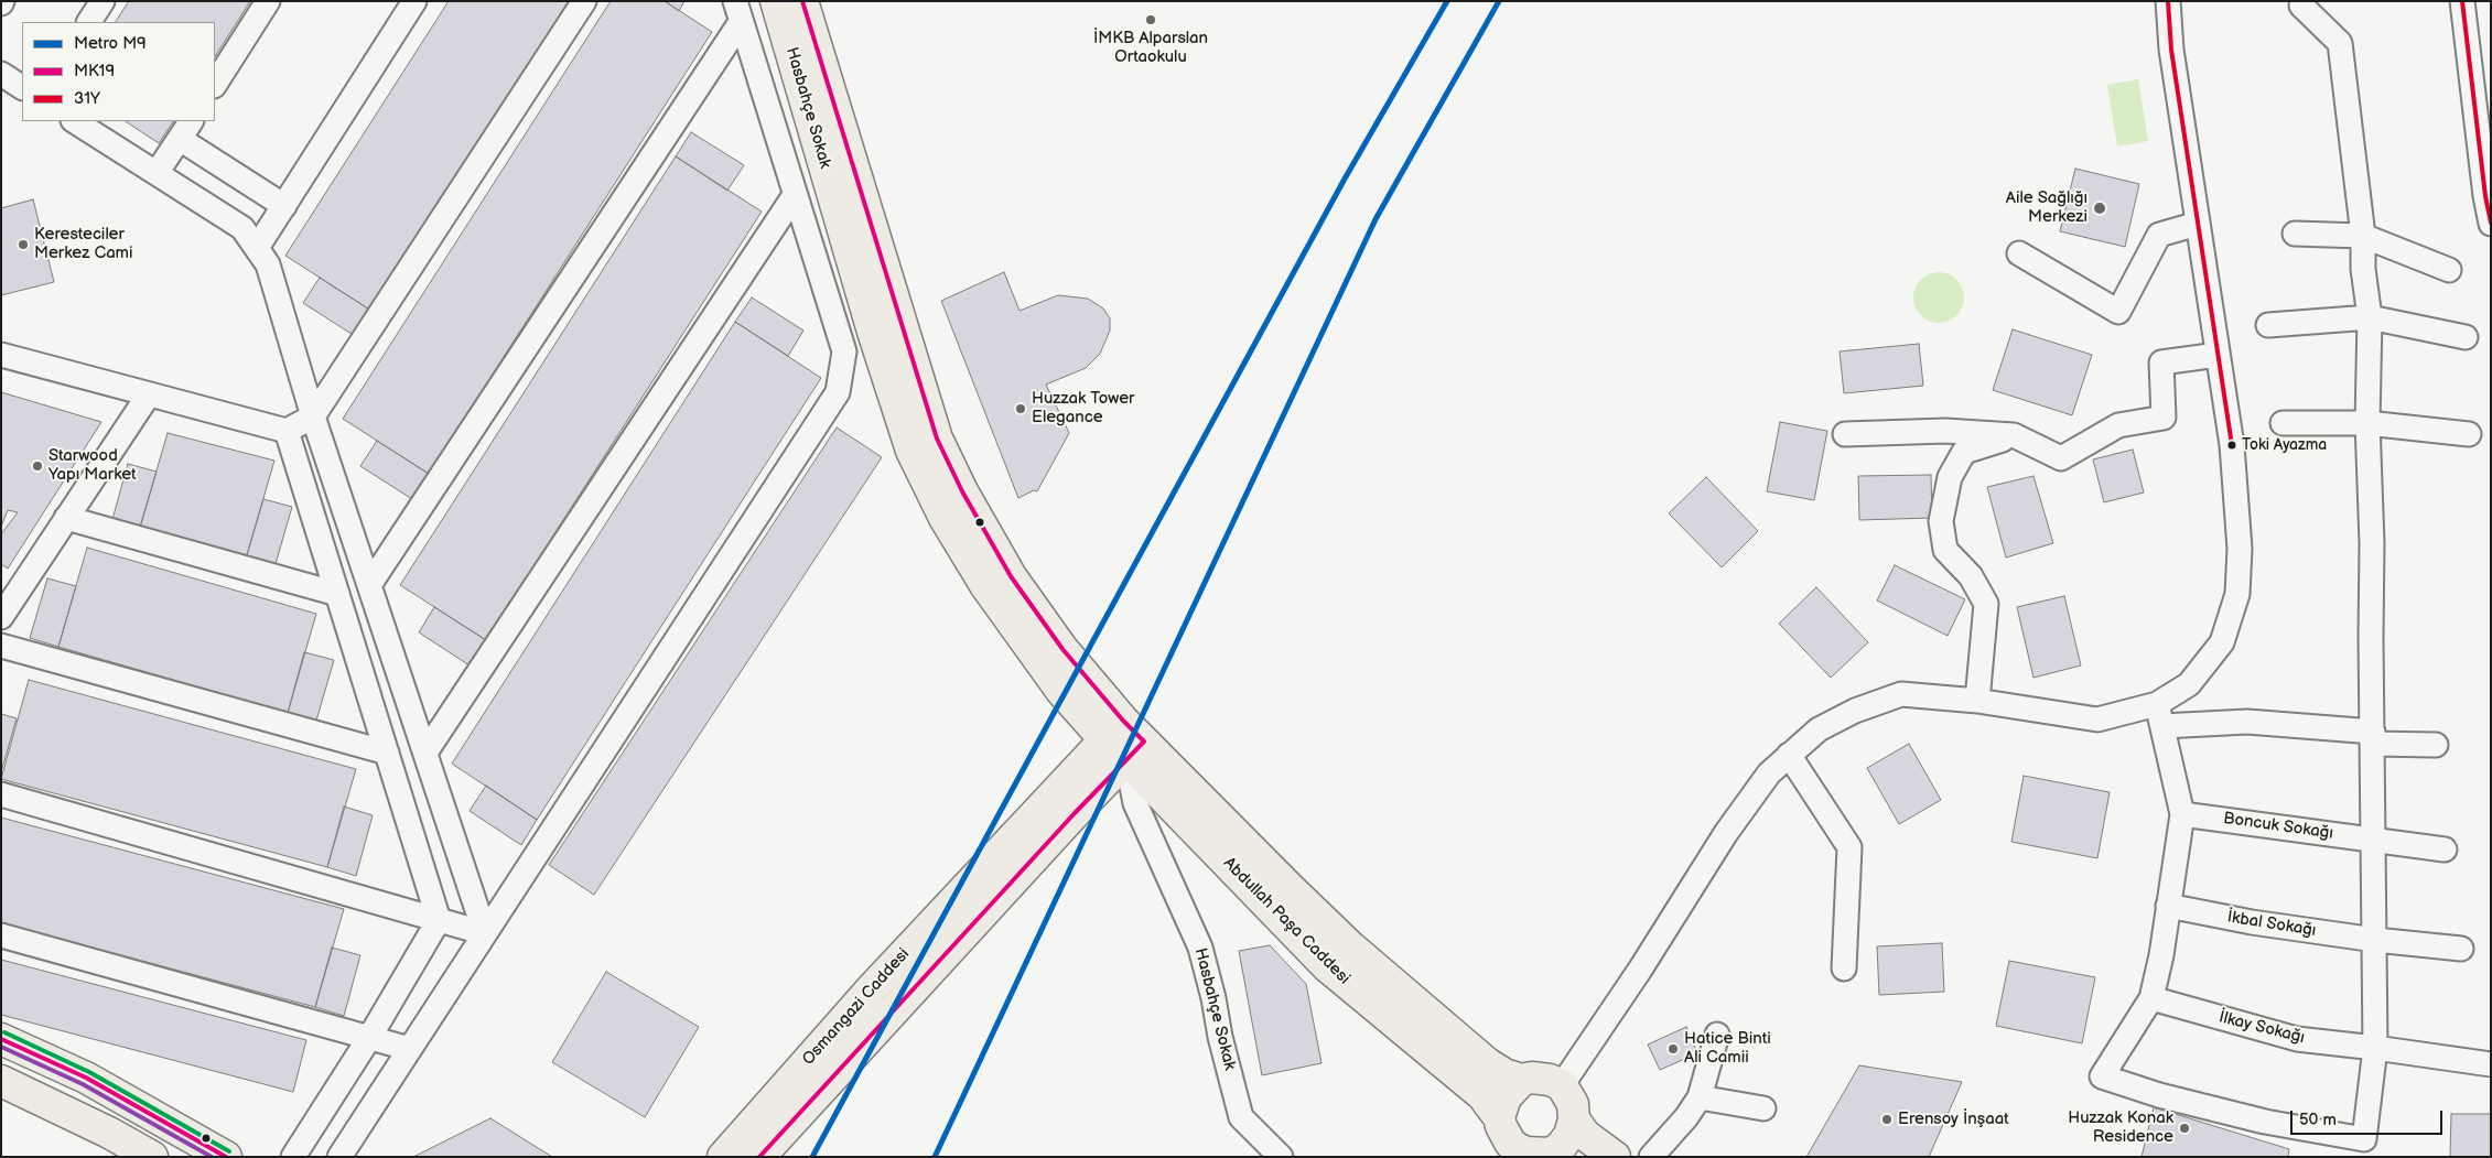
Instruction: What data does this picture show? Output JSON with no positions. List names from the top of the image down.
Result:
{
  "streets": {
    "main road": ["Hasbahçe Sokak", "Abdullah Paşa Caddesi", "Osmangazi Caddesi"],
    "street": ["Boncuk Sokağı", "İkbal Sokağı", "İlkay Sokağı"]
  },
  "crossings": [
    ["Hasbahçe Sokak", "Abdullah Paşa Caddesi"],
    ["Hasbahçe Sokak", "Osmangazi Caddesi"],
    ["Abdullah Paşa Caddesi", "Osmangazi Caddesi"]
  ],
  "places": [
    "İMKB Alparslan Ortaokulu",
    "Aile Sağlığı Merkezi",
    "Keresteciler Merkez Cami",
    "Huzzak Tower Elegance",
    "Toki Ayazma",
    "Starwood Yapı Market",
    "Hatice Binti Ali Camii",
    "Erensoy İnşaat",
    "Huzzak Konak Residence"
  ],
  "lines": ["metro line M9", "transit line MK19", "transit line 31Y"],
  "legend": ["Metro M9", "MK19", "31Y"],
  "scale_bar": "50 m"
}
